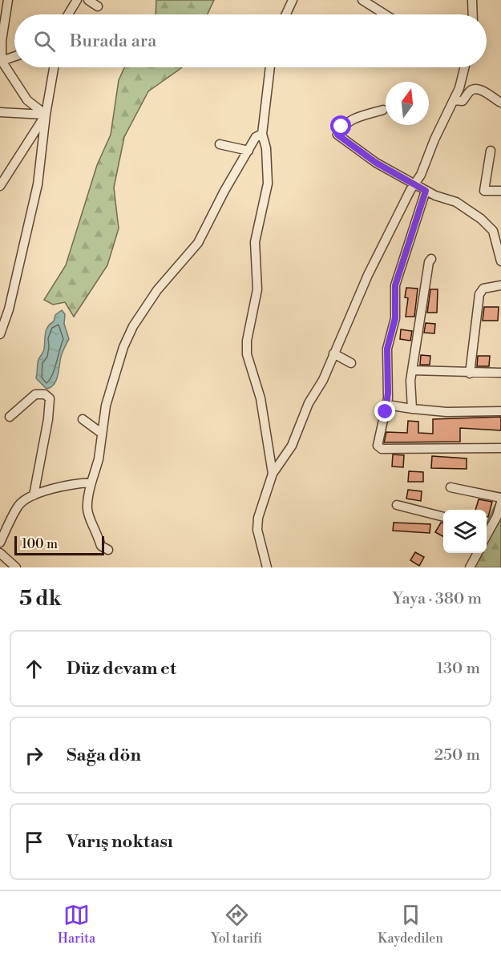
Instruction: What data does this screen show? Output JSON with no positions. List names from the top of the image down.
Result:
{
  "scale_bar": "100 m",
  "north": "top",
  "page": {
    "search": "Burada ara",
    "scale": "100 m",
    "heading": ["5 dk", "Yaya · 380 m"],
    "list": [
      ["Düz devam et", "130 m"],
      ["Sağa dön", "250 m"],
      "Varış noktası"
    ],
    "nav": ["Harita", "Yol tarifi", "Kaydedilen"]
  }
}
